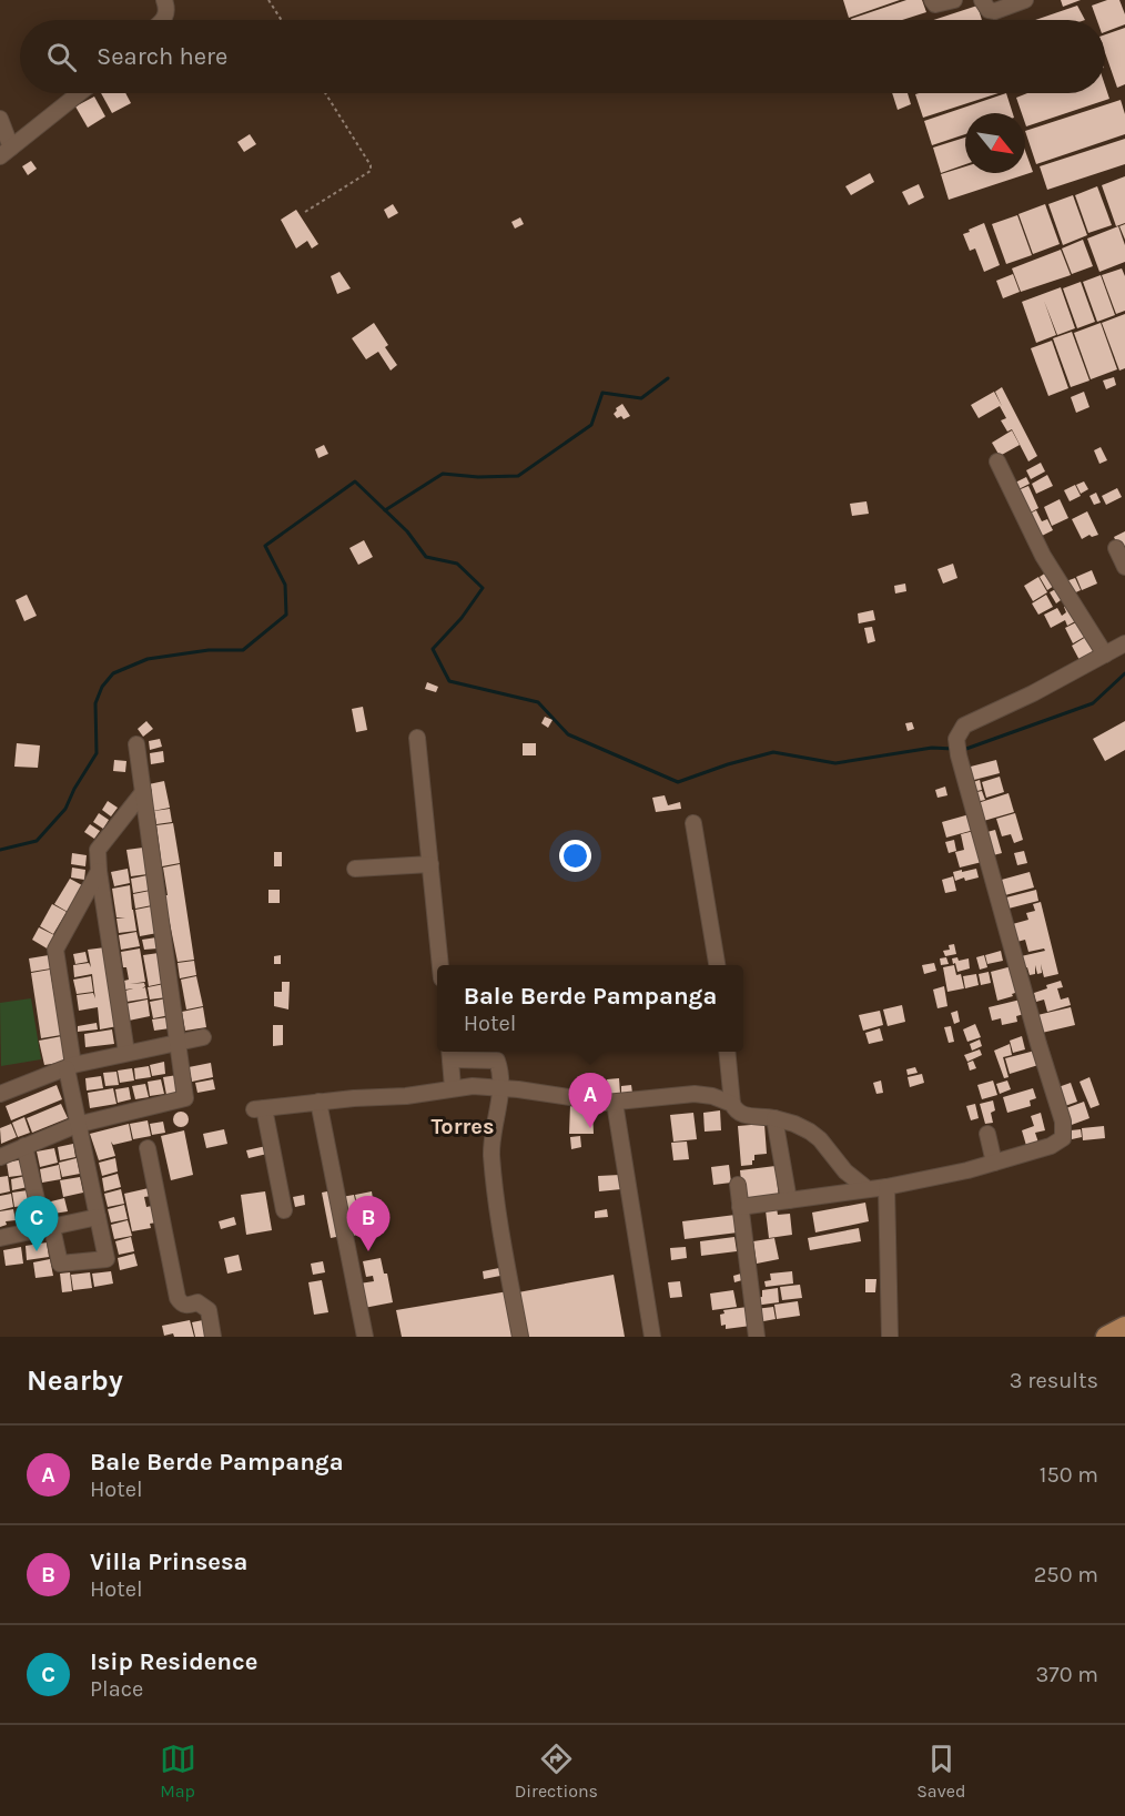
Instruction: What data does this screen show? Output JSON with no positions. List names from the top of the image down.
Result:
{
  "districts": ["Torres"],
  "north": "bottom right",
  "page": {
    "search": "Search here",
    "popup": ["Bale Berde Pampanga", "Hotel"],
    "pins": ["A", "B", "C"],
    "heading": ["Nearby", "3 results"],
    "list": [
      {
        "mark": "A",
        "name": "Bale Berde Pampanga",
        "note": "Hotel",
        "value": "150 m"
      },
      {
        "mark": "B",
        "name": "Villa Prinsesa",
        "note": "Hotel",
        "value": "250 m"
      },
      {
        "mark": "C",
        "name": "Isip Residence",
        "note": "Place",
        "value": "370 m"
      }
    ],
    "nav": ["Map", "Directions", "Saved"]
  }
}
